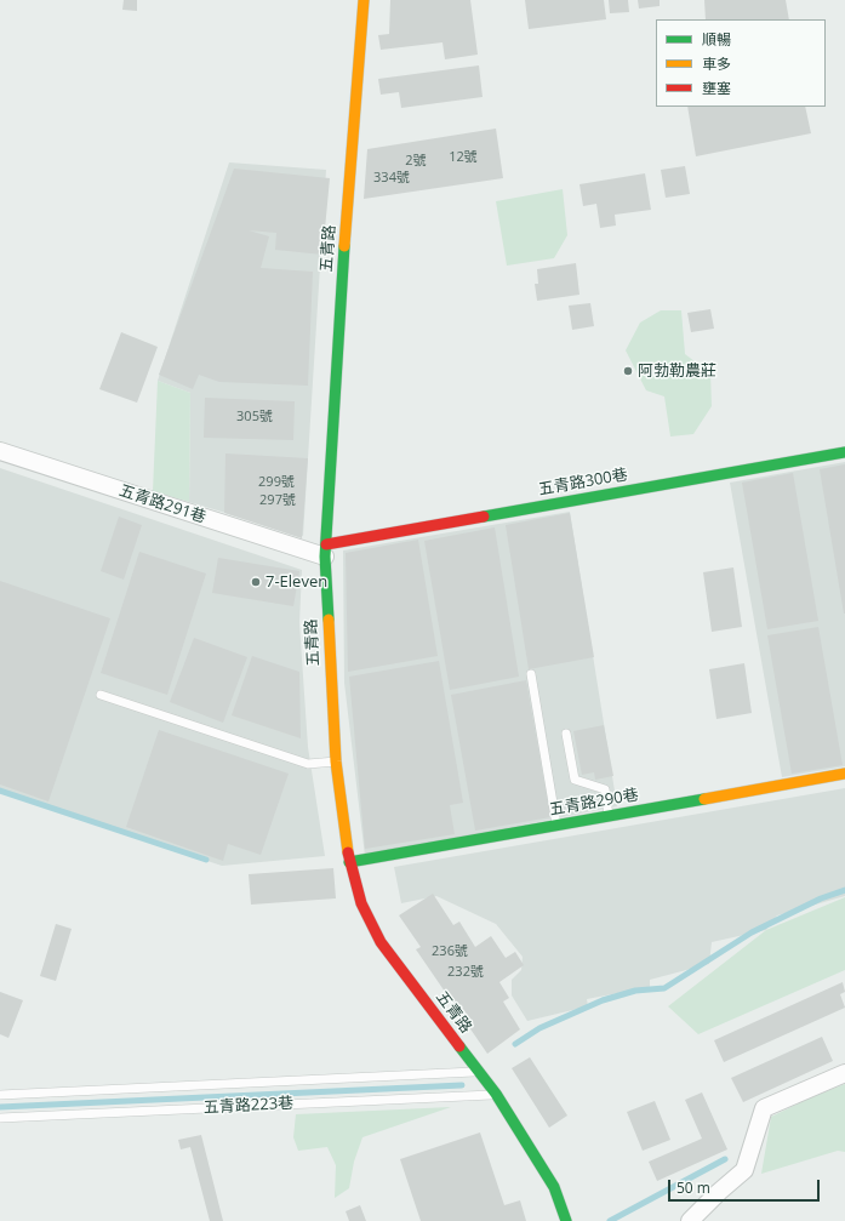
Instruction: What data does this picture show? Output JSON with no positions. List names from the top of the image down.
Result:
{
  "streets": {
    "street": [
      "五青路",
      "五青路300巷",
      "五青路291巷",
      "五青路290巷"
    ],
    "lane": ["五青路223巷"]
  },
  "crossings": [
    ["五青路", "五青路300巷"],
    ["五青路", "五青路291巷"],
    ["五青路", "五青路290巷"],
    ["五青路", "五青路223巷"],
    ["五青路300巷", "五青路291巷"]
  ],
  "places": ["阿勃勒農莊", "7-Eleven"],
  "house_numbers": [
    "12號",
    "2號",
    "334號",
    "305號",
    "299號",
    "297號",
    "236號",
    "232號"
  ],
  "legend": ["順暢", "車多", "壅塞"],
  "scale_bar": "50 m"
}
